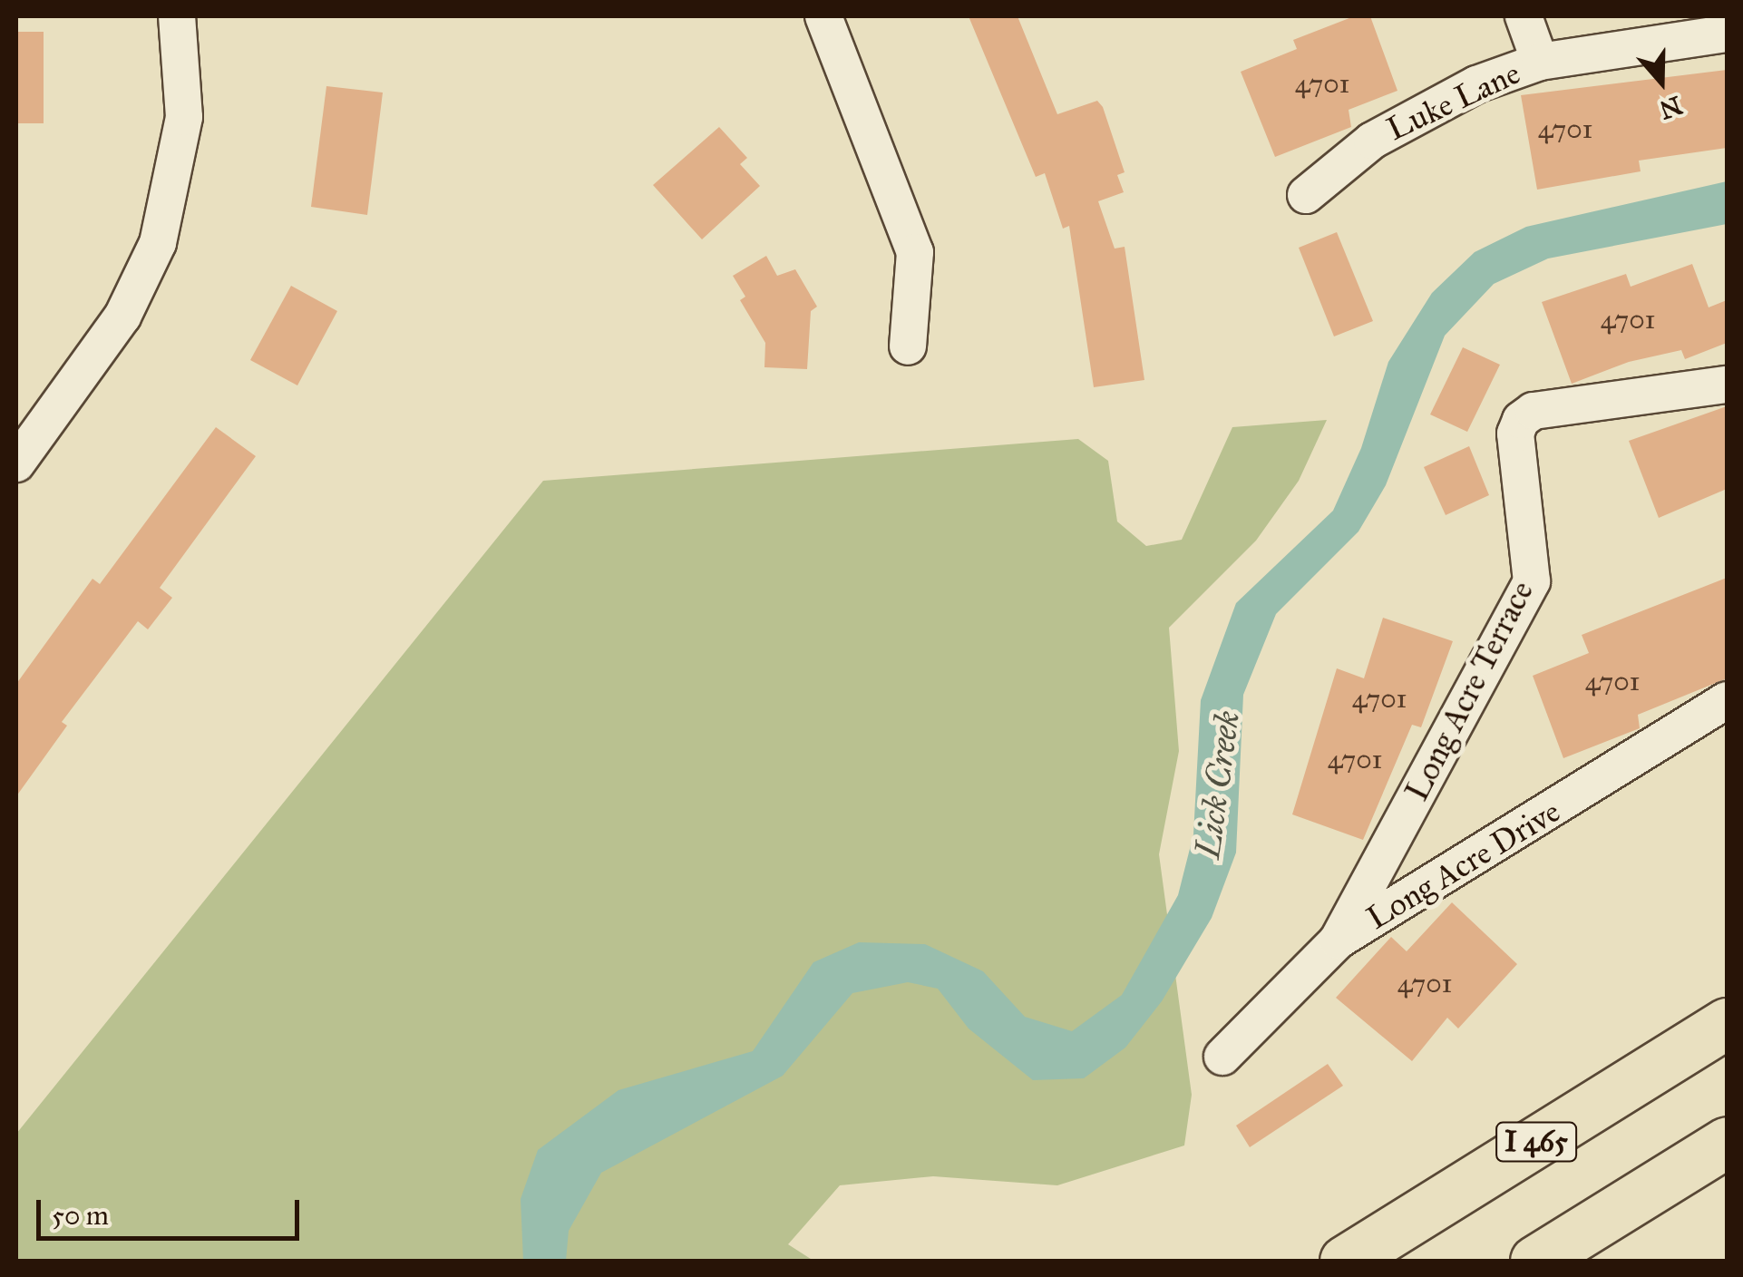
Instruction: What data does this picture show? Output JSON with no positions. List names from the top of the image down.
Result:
{
  "streets": {
    "highway": ["I 465"],
    "street": ["Luke Lane", "Long Acre Terrace", "Long Acre Drive"]
  },
  "crossings": [
    ["Long Acre Terrace", "Long Acre Drive"]
  ],
  "water": ["Lick Creek"],
  "house_numbers": [
    "4701",
    "4701",
    "4701",
    "4701",
    "4701",
    "4701",
    "4701"
  ],
  "scale_bar": "50 m",
  "north": "bottom"
}
